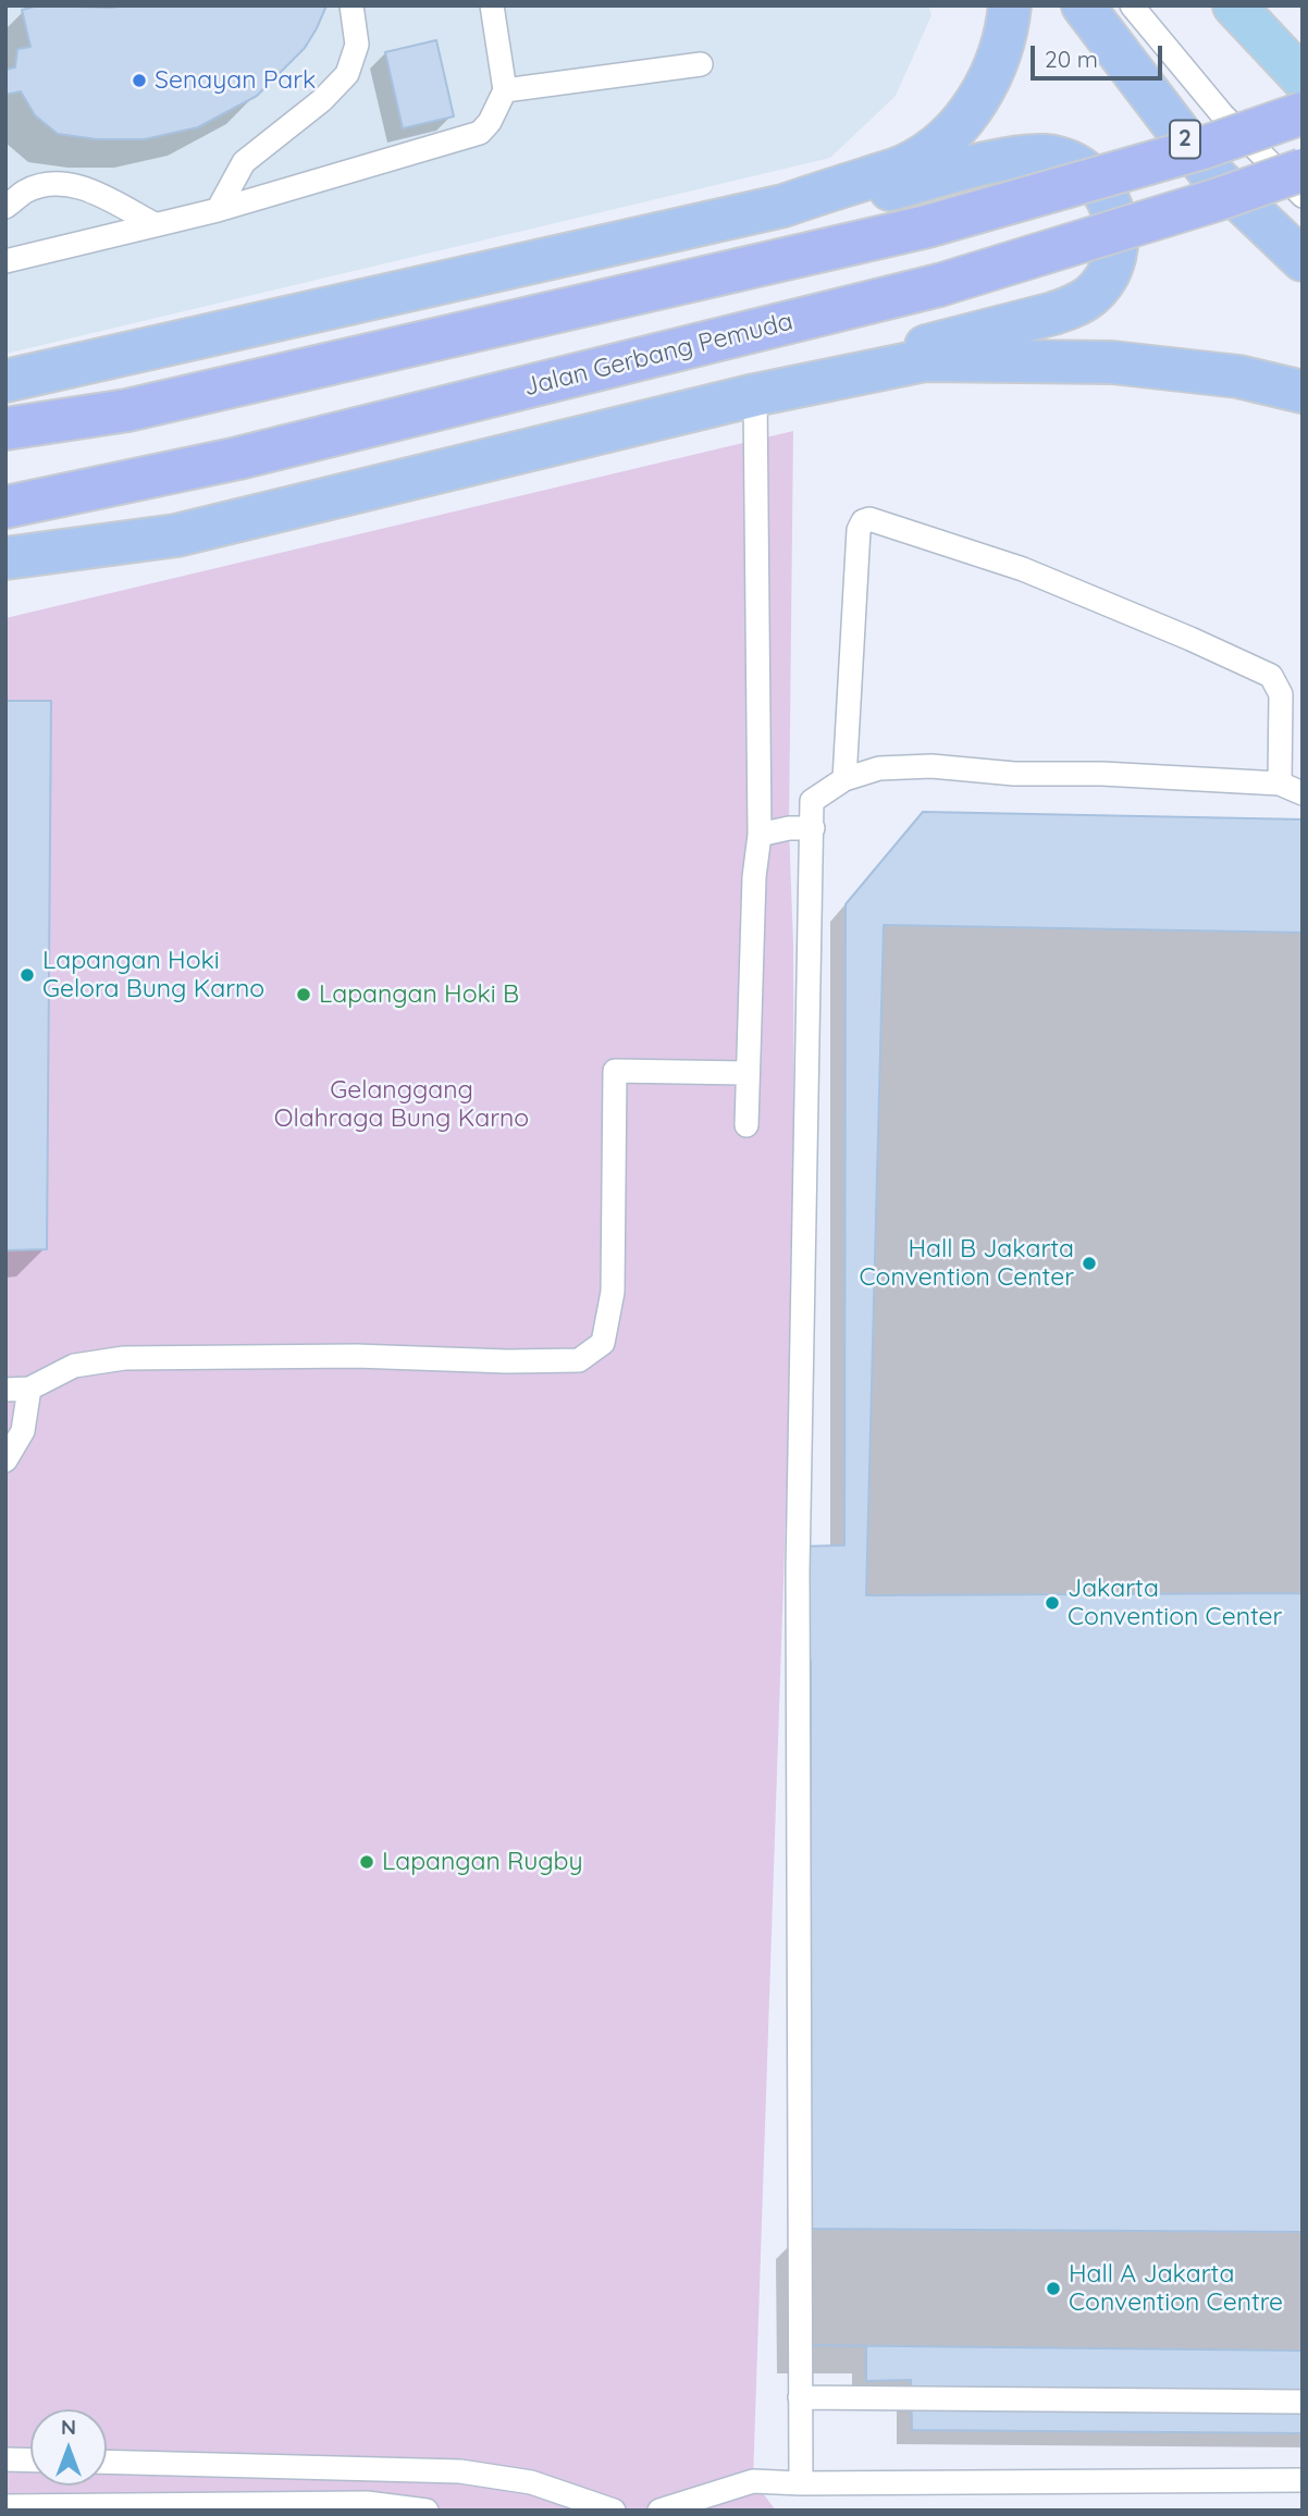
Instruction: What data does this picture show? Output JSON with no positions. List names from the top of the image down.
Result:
{
  "streets": {
    "highway": ["2"],
    "main road": ["Jalan Gerbang Pemuda"]
  },
  "parks": ["Gelanggang Olahraga Bung Karno"],
  "places": [
    "Senayan Park",
    "Lapangan Hoki Gelora Bung Karno",
    "Lapangan Hoki B",
    "Hall B Jakarta Convention Center",
    "Jakarta Convention Center",
    "Lapangan Rugby",
    "Hall A Jakarta Convention Centre"
  ],
  "scale_bar": "20 m",
  "north": "top"
}
